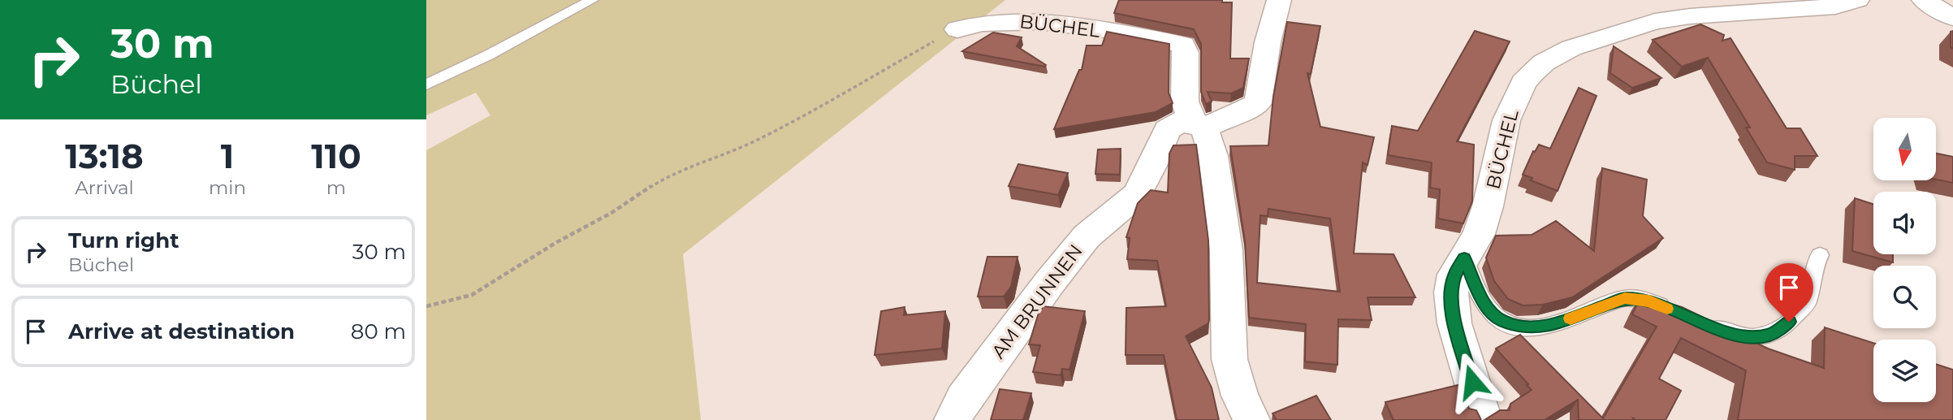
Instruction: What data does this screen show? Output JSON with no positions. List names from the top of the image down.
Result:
{
  "streets": {
    "street": ["BÜCHEL", "AM BRUNNEN"]
  },
  "crossings": [
    ["BÜCHEL", "AM BRUNNEN"]
  ],
  "north": "bottom",
  "page": {
    "turn": ["30 m", "Büchel"],
    "eta": [
      "13:18",
      "Arrival",
      "1",
      "min",
      "110",
      "m"
    ],
    "list": [
      {
        "name": "Turn right",
        "note": "Büchel",
        "value": "30 m"
      },
      {
        "name": "Arrive at destination",
        "value": "80 m"
      }
    ]
  }
}
